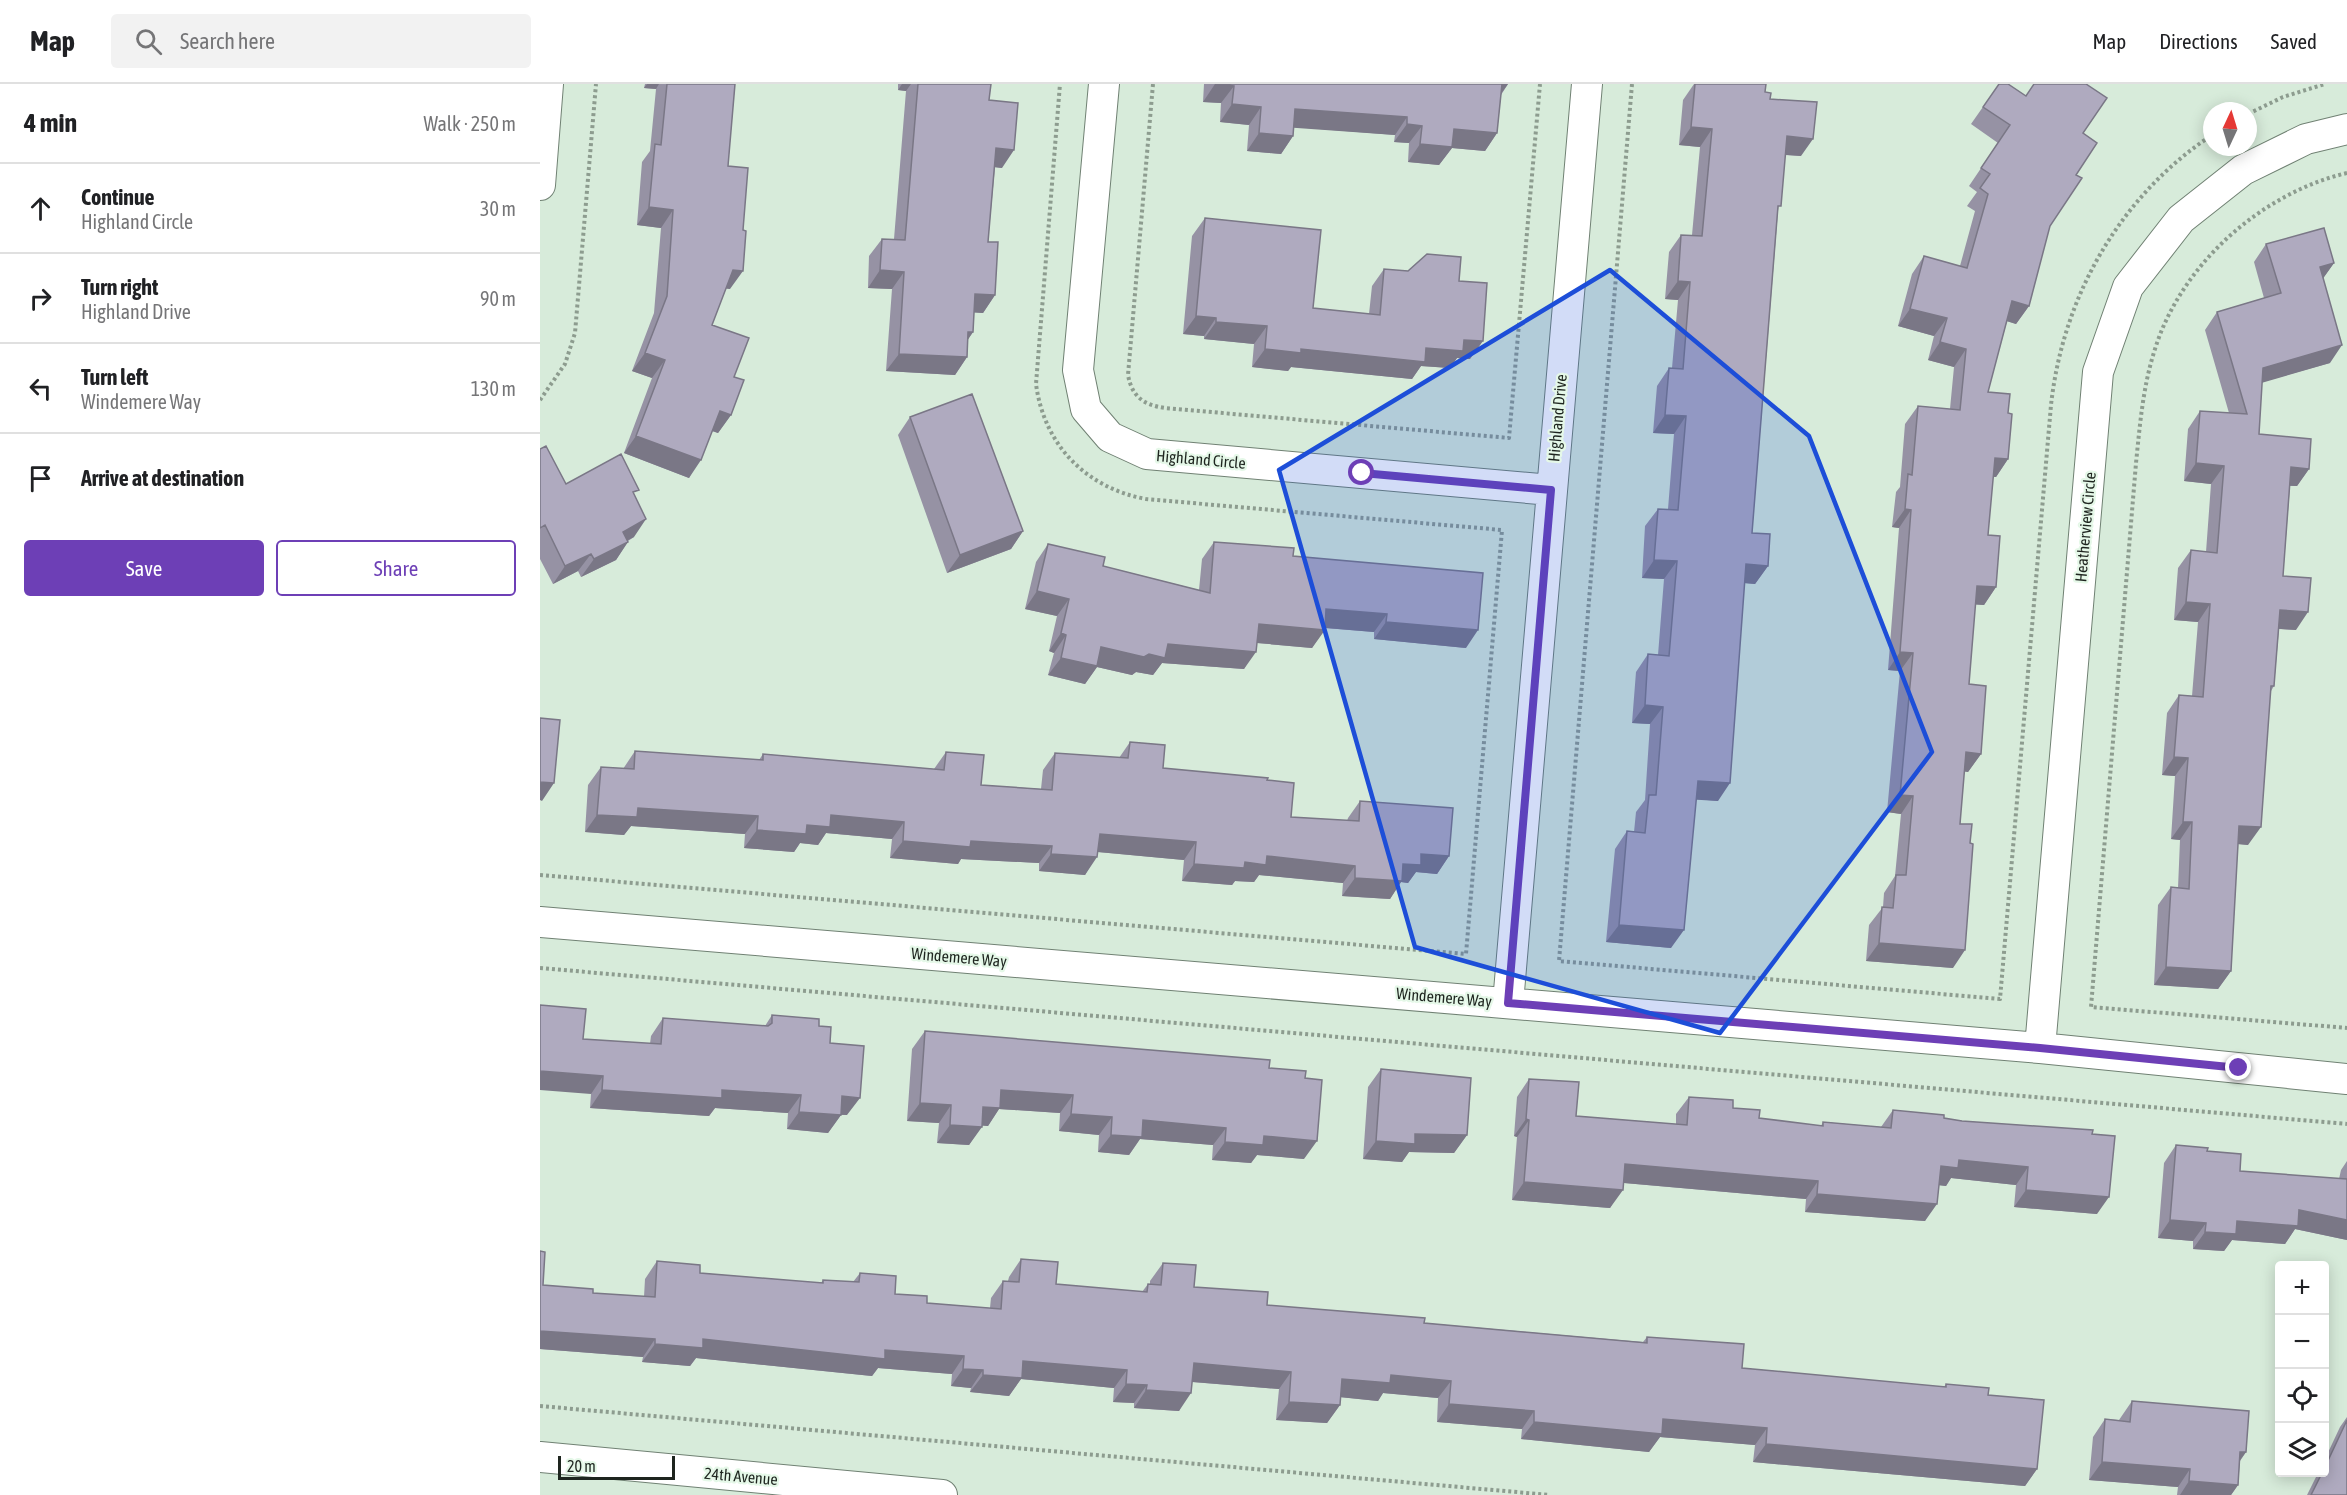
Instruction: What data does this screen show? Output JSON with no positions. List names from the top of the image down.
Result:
{
  "streets": {
    "street": [
      "Highland Drive",
      "Highland Circle",
      "Heatherview Circle",
      "Windemere Way",
      "24th Avenue"
    ]
  },
  "crossings": [
    ["Highland Drive", "Highland Circle"],
    ["Highland Drive", "Windemere Way"],
    ["Heatherview Circle", "Windemere Way"]
  ],
  "scale_bar": "20 m",
  "north": "top",
  "page": {
    "header": "Map",
    "search": "Search here",
    "nav": ["Map", "Directions", "Saved"],
    "heading": ["4 min", "Walk · 250 m"],
    "list": [
      ["Continue", "Highland Circle", "30 m"],
      ["Turn right", "Highland Drive", "90 m"],
      ["Turn left", "Windemere Way", "130 m"],
      "Arrive at destination"
    ],
    "buttons": ["Save", "Share"],
    "map_buttons": ["+", "−"],
    "scale": "20 m"
  }
}
